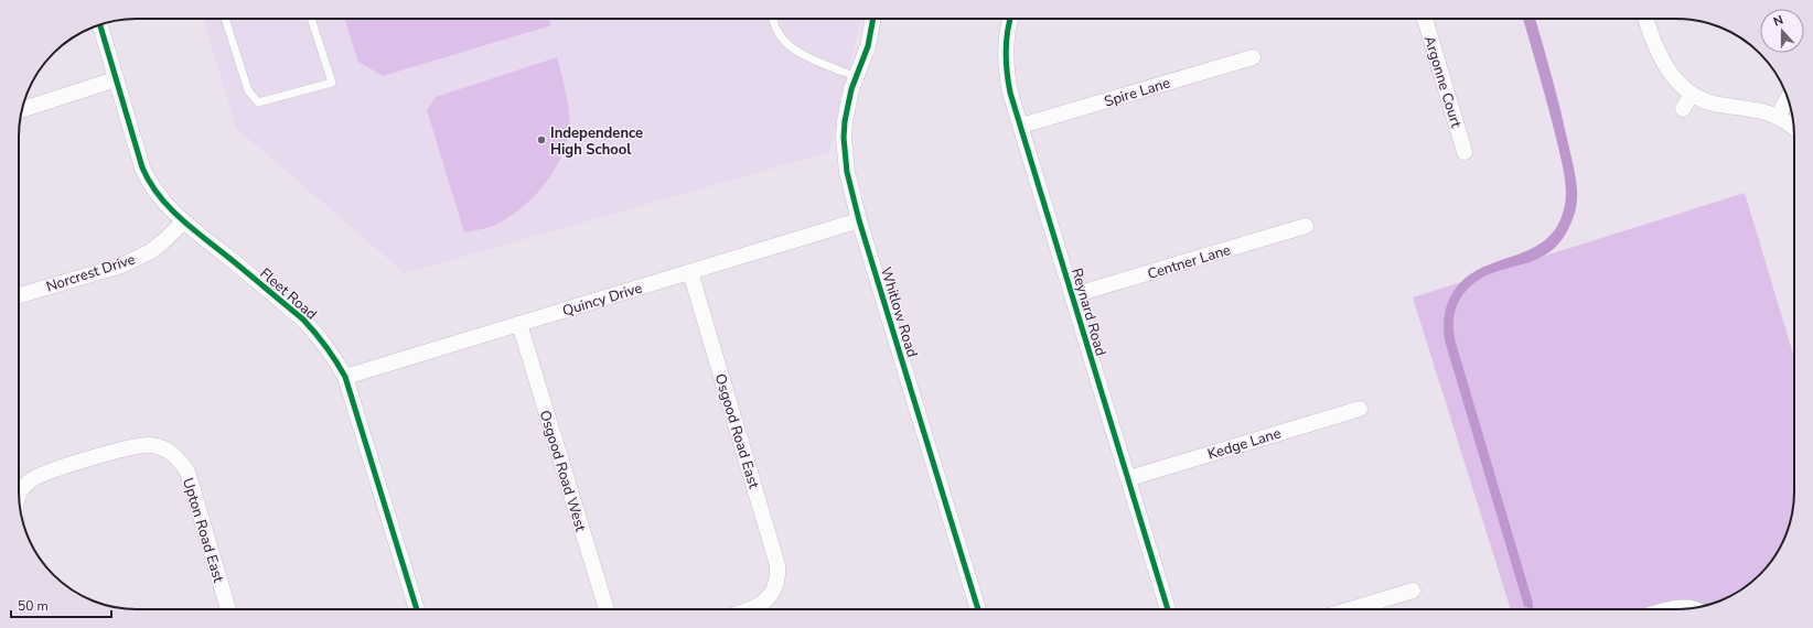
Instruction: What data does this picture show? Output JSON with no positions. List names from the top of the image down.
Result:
{
  "streets": {
    "street": [
      "Argonne Court",
      "Spire Lane",
      "Centner Lane",
      "Norcrest Drive",
      "Fleet Road",
      "Quincy Drive",
      "Whitlow Road",
      "Reynard Road",
      "Osgood Road East",
      "Kedge Lane",
      "Osgood Road West",
      "Upton Road East"
    ]
  },
  "crossings": [
    ["Spire Lane", "Reynard Road"],
    ["Centner Lane", "Reynard Road"],
    ["Norcrest Drive", "Fleet Road"],
    ["Fleet Road", "Quincy Drive"],
    ["Quincy Drive", "Whitlow Road"],
    ["Quincy Drive", "Osgood Road East"],
    ["Quincy Drive", "Osgood Road West"],
    ["Reynard Road", "Kedge Lane"]
  ],
  "places": ["Independence High School"],
  "scale_bar": "50 m",
  "north": "top"
}
